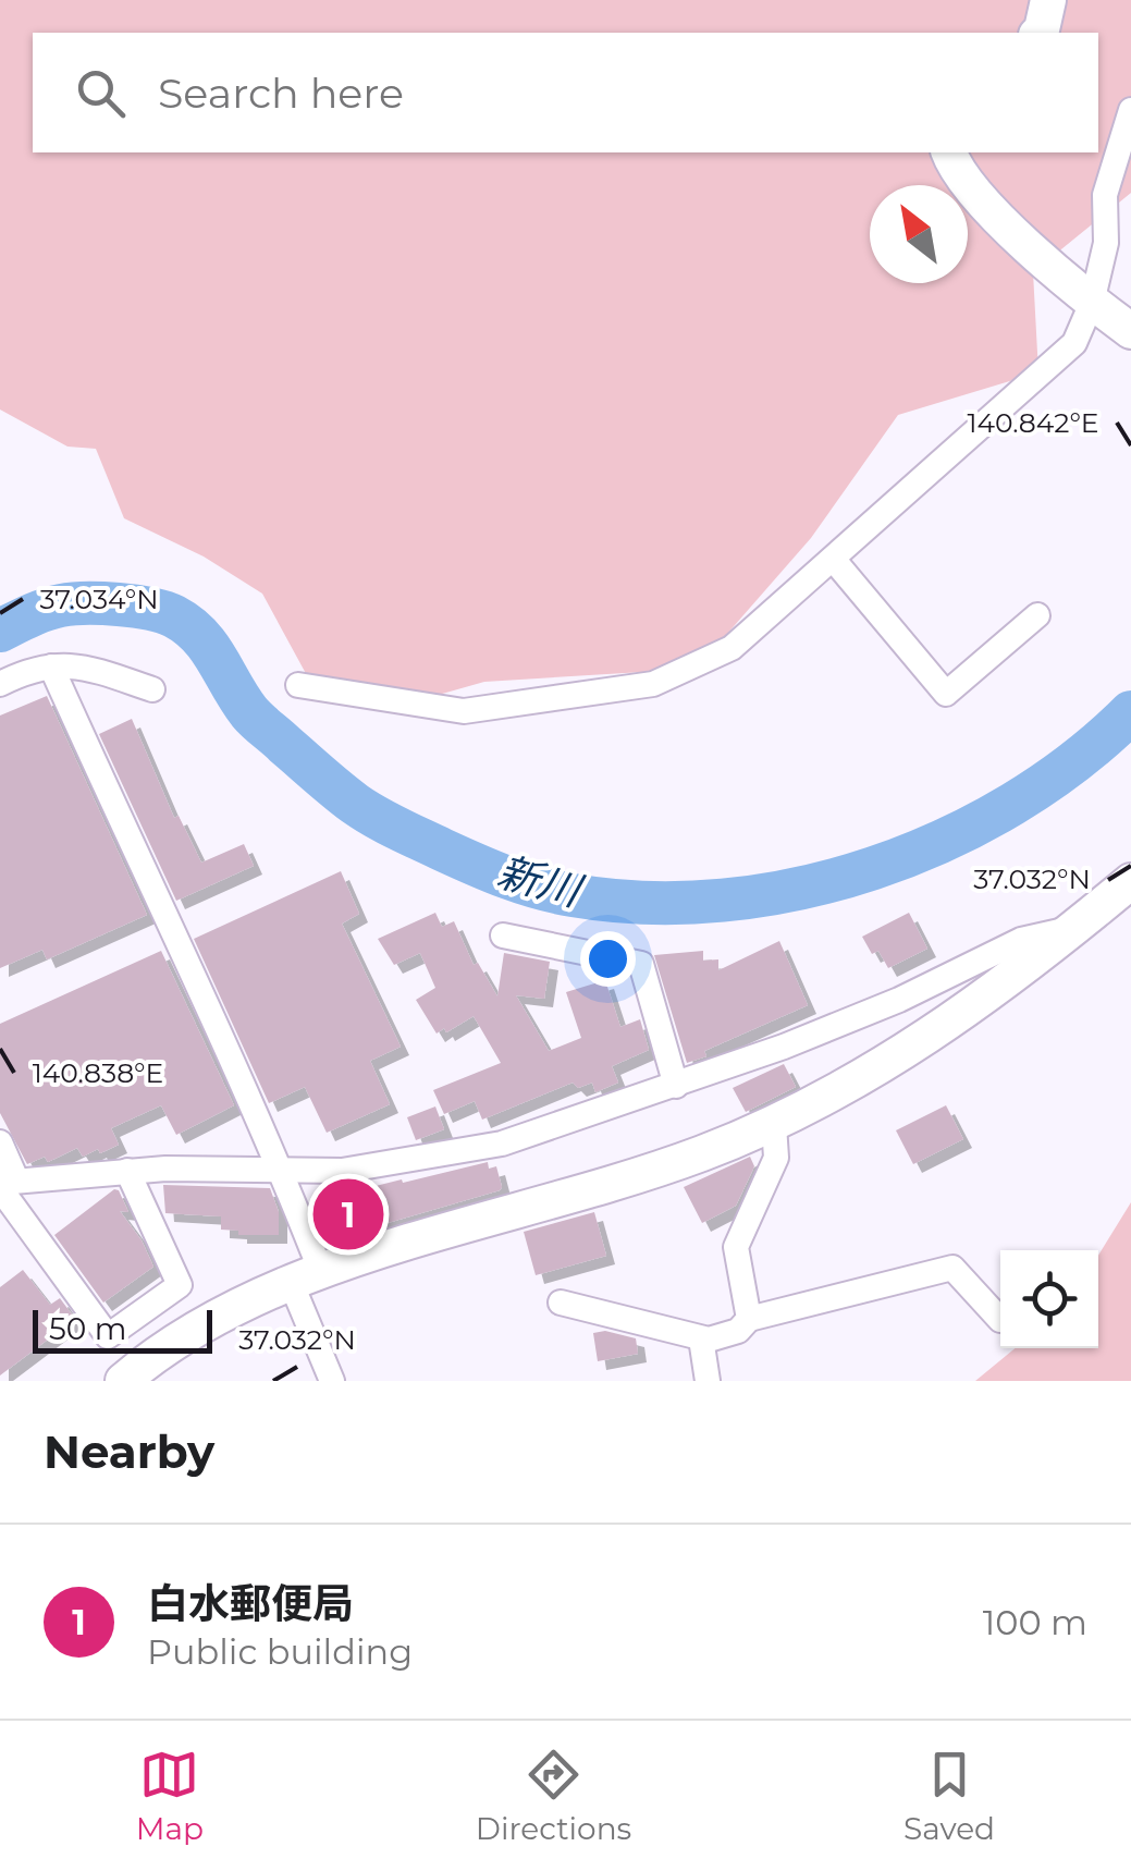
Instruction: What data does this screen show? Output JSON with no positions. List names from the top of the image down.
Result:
{
  "water": ["新川"],
  "scale_bar": "50 m",
  "north": "top left",
  "page": {
    "search": "Search here",
    "pins": "1",
    "scale": "50 m",
    "heading": "Nearby",
    "list": [
      {
        "mark": "1",
        "name": "白水郵便局",
        "note": "Public building",
        "value": "100 m"
      }
    ],
    "nav": ["Map", "Directions", "Saved"]
  },
  "coordinates": [
    "140.842°E",
    "37.034°N",
    "37.032°N",
    "140.838°E"
  ]
}
